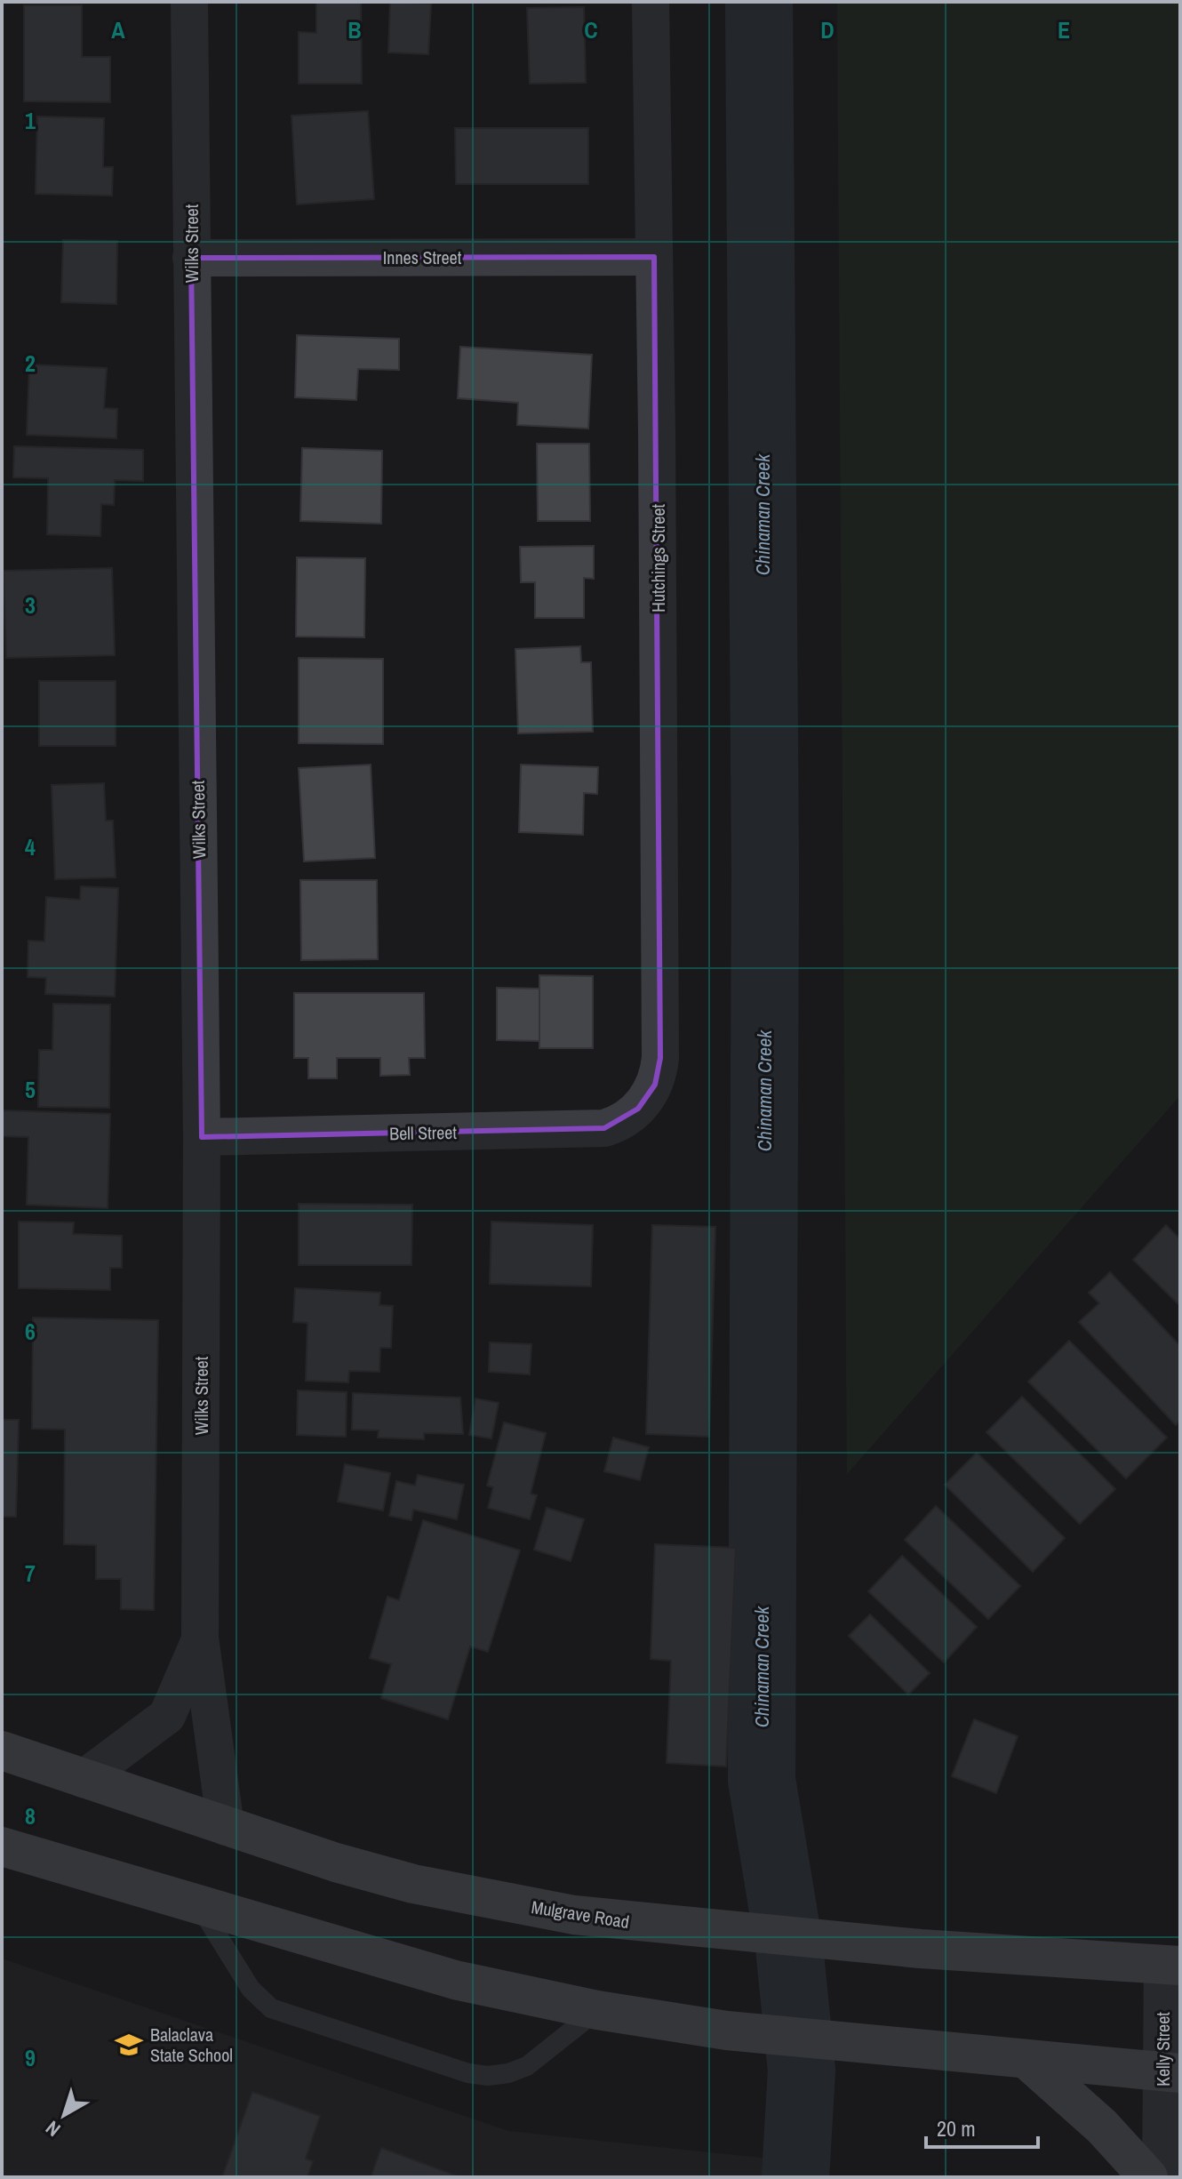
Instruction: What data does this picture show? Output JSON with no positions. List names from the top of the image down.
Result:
{
  "streets": {
    "main road": ["Mulgrave Road"],
    "street": [
      "Wilks Street",
      "Innes Street",
      "Hutchings Street",
      "Bell Street",
      "Kelly Street"
    ]
  },
  "crossings": [
    ["Wilks Street", "Innes Street"],
    ["Wilks Street", "Bell Street"],
    ["Wilks Street", "Mulgrave Road"],
    ["Innes Street", "Hutchings Street"],
    ["Hutchings Street", "Bell Street"],
    ["Mulgrave Road", "Kelly Street"]
  ],
  "water": ["Chinaman Creek"],
  "places": {
    "school or university": ["Balaclava State School"]
  },
  "scale_bar": "20 m",
  "north": "bottom left",
  "grid": {
    "columns": [
      "A",
      "B",
      "C",
      "D",
      "E"
    ],
    "rows": [
      "1",
      "2",
      "3",
      "4",
      "5",
      "6",
      "7",
      "8",
      "9"
    ]
  }
}
